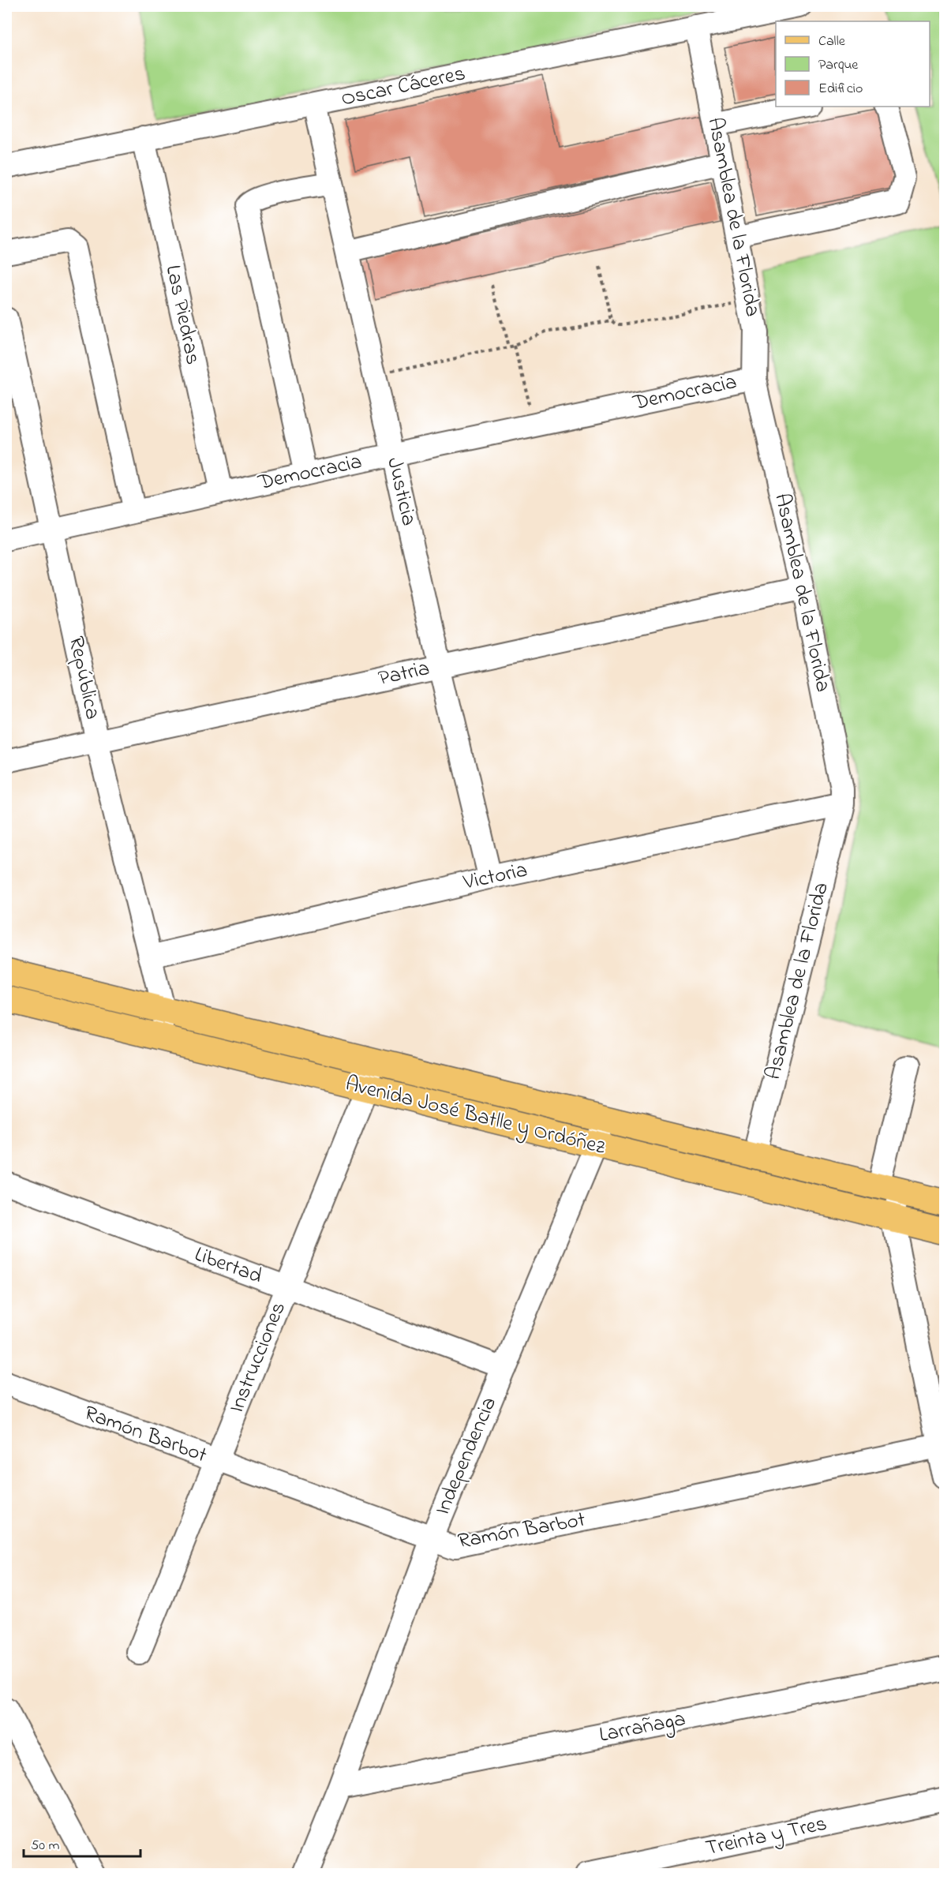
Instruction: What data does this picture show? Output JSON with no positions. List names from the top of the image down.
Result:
{
  "streets": {
    "main road": ["Avenida José Batlle y Ordóñez"],
    "street": [
      "Oscar Cáceres",
      "Asamblea de la Florida",
      "Las Piedras",
      "Democracia",
      "Justicia",
      "Patria",
      "República",
      "Victoria",
      "Libertad",
      "Instrucciones",
      "Ramón Barbot",
      "Independencia",
      "Larrañaga",
      "Treinta y Tres"
    ]
  },
  "crossings": [
    ["Oscar Cáceres", "Asamblea de la Florida"],
    ["Oscar Cáceres", "Las Piedras"],
    ["Oscar Cáceres", "Justicia"],
    ["Asamblea de la Florida", "Democracia"],
    ["Asamblea de la Florida", "Patria"],
    ["Asamblea de la Florida", "Victoria"],
    ["Asamblea de la Florida", "Avenida José Batlle y Ordóñez"],
    ["Las Piedras", "Democracia"],
    ["Democracia", "Justicia"],
    ["Democracia", "República"],
    ["Justicia", "Patria"],
    ["Justicia", "Victoria"],
    ["Patria", "República"],
    ["República", "Victoria"],
    ["República", "Avenida José Batlle y Ordóñez"],
    ["Avenida José Batlle y Ordóñez", "Instrucciones"],
    ["Avenida José Batlle y Ordóñez", "Independencia"],
    ["Libertad", "Instrucciones"],
    ["Libertad", "Independencia"],
    ["Instrucciones", "Ramón Barbot"],
    ["Ramón Barbot", "Independencia"],
    ["Independencia", "Larrañaga"]
  ],
  "legend": ["Calle", "Parque", "Edificio"],
  "scale_bar": "50 m"
}
